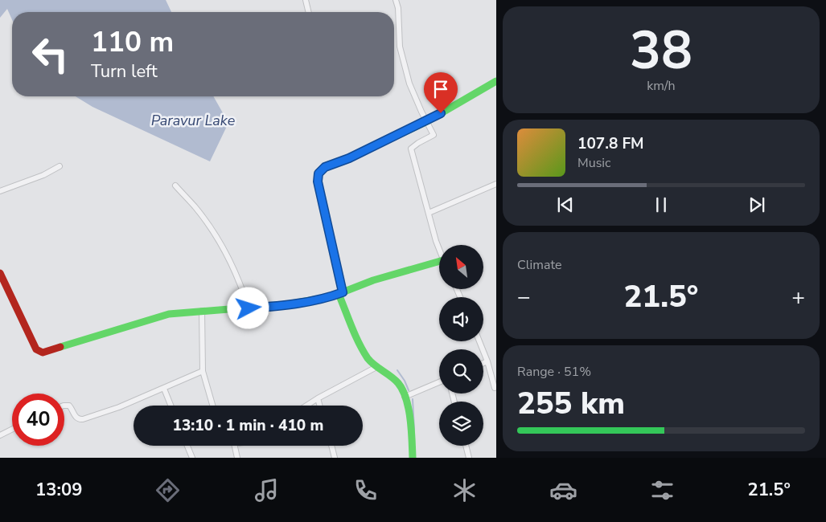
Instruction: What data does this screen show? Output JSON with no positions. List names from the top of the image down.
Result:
{
  "water": ["Paravur Lake"],
  "north": "top left",
  "page": {
    "tile": [
      ["38", "km/h"],
      "Climate",
      ["Range · 51%", "255 km"]
    ],
    "turn": ["110 m", "Turn left"],
    "song": ["107.8 FM", "Music"],
    "heat": ["−", "21.5°", "+"],
    "limit": "40",
    "trip": "13:10 · 1 min · 410 m",
    "tabs": ["13:09", "21.5°"]
  }
}
